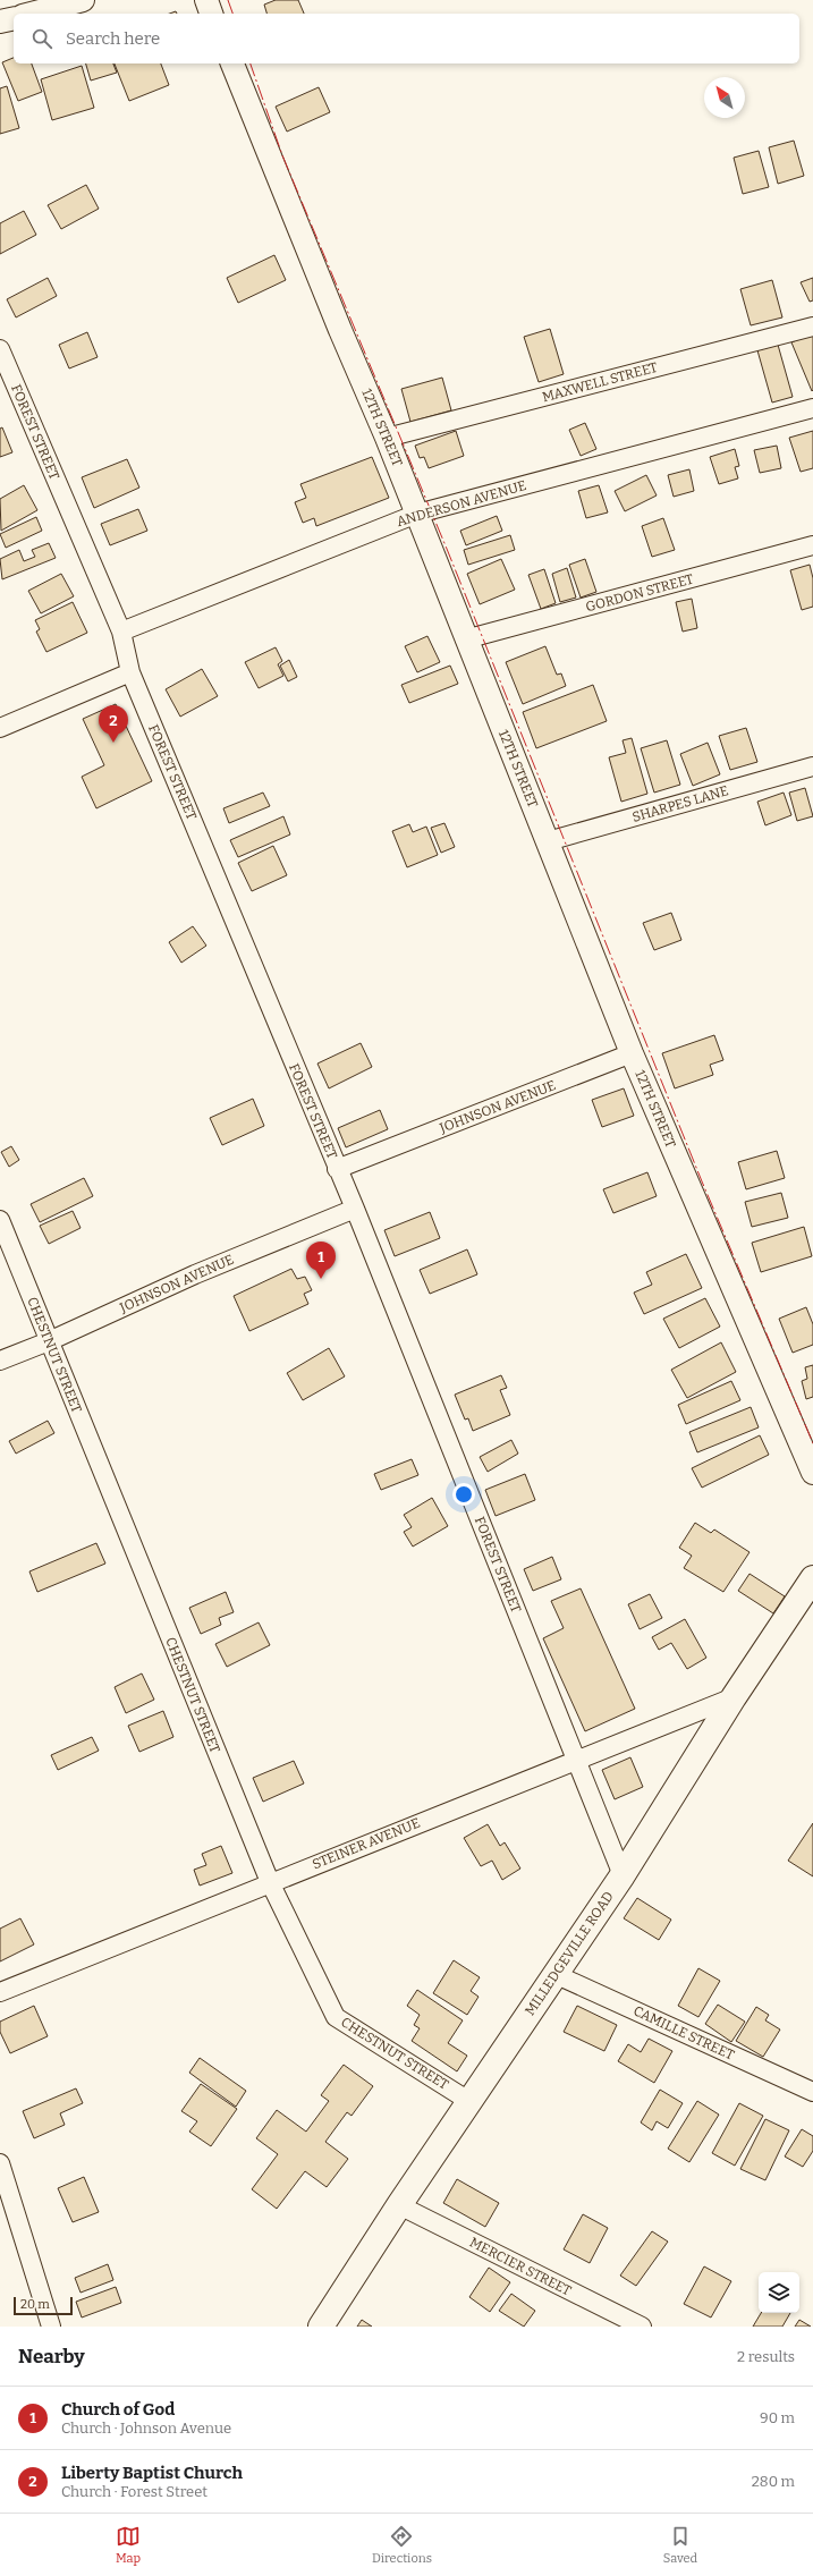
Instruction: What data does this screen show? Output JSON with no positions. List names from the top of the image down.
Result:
{
  "streets": {
    "main road": ["MILLEDGEVILLE ROAD"],
    "street": [
      "MAXWELL STREET",
      "12TH STREET",
      "FOREST STREET",
      "ANDERSON AVENUE",
      "GORDON STREET",
      "SHARPES LANE",
      "JOHNSON AVENUE",
      "CHESTNUT STREET",
      "STEINER AVENUE",
      "CAMILLE STREET",
      "MERCIER STREET"
    ]
  },
  "crossings": [
    ["MAXWELL STREET", "12TH STREET"],
    ["12TH STREET", "ANDERSON AVENUE"],
    ["12TH STREET", "GORDON STREET"],
    ["12TH STREET", "SHARPES LANE"],
    ["12TH STREET", "JOHNSON AVENUE"],
    ["FOREST STREET", "ANDERSON AVENUE"],
    ["FOREST STREET", "JOHNSON AVENUE"],
    ["FOREST STREET", "STEINER AVENUE"],
    ["FOREST STREET", "MILLEDGEVILLE ROAD"],
    ["JOHNSON AVENUE", "CHESTNUT STREET"],
    ["CHESTNUT STREET", "STEINER AVENUE"],
    ["CHESTNUT STREET", "MILLEDGEVILLE ROAD"],
    ["STEINER AVENUE", "MILLEDGEVILLE ROAD"],
    ["MILLEDGEVILLE ROAD", "CAMILLE STREET"],
    ["MILLEDGEVILLE ROAD", "MERCIER STREET"]
  ],
  "scale_bar": "20 m",
  "north": "top left",
  "page": {
    "search": "Search here",
    "pins": ["2", "1"],
    "scale": "20 m",
    "heading": ["Nearby", "2 results"],
    "list": [
      {
        "mark": "1",
        "name": "Church of God",
        "note": "Church · Johnson Avenue",
        "value": "90 m"
      },
      {
        "mark": "2",
        "name": "Liberty Baptist Church",
        "note": "Church · Forest Street",
        "value": "280 m"
      }
    ],
    "nav": ["Map", "Directions", "Saved"]
  }
}
